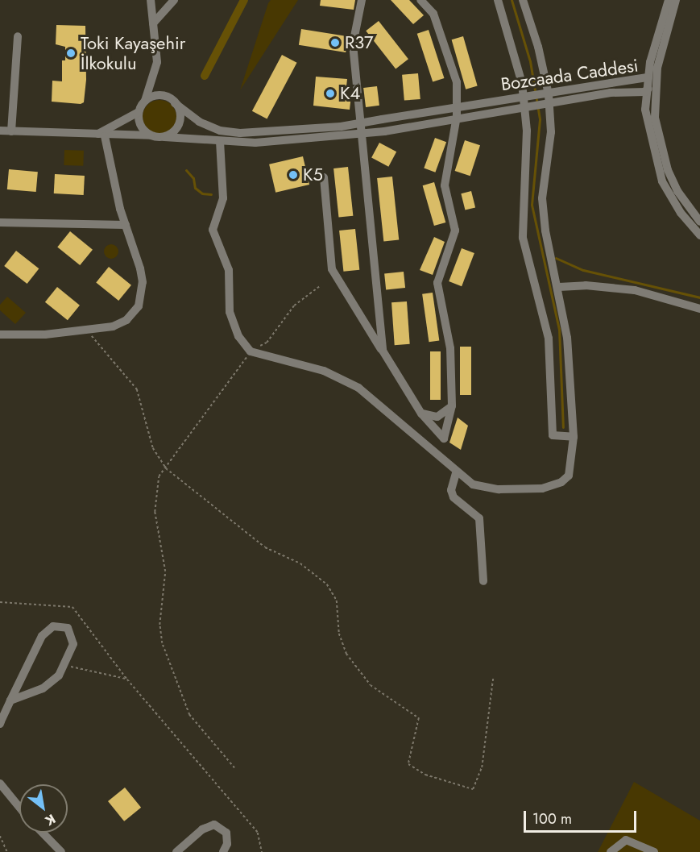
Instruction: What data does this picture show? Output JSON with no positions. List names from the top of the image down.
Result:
{
  "streets": {
    "street": ["Bozcaada Caddesi"]
  },
  "places": [
    "R37",
    "Toki Kayaşehir İlkokulu",
    "K4",
    "K5"
  ],
  "scale_bar": "100 m",
  "north": "bottom right"
}
